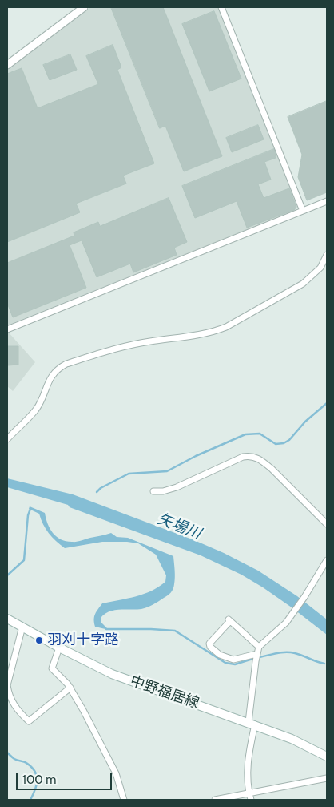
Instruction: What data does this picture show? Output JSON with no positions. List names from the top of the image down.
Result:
{
  "streets": {
    "main road": ["中野福居線"]
  },
  "water": ["矢場川"],
  "places": ["羽刈十字路"],
  "scale_bar": "100 m"
}
